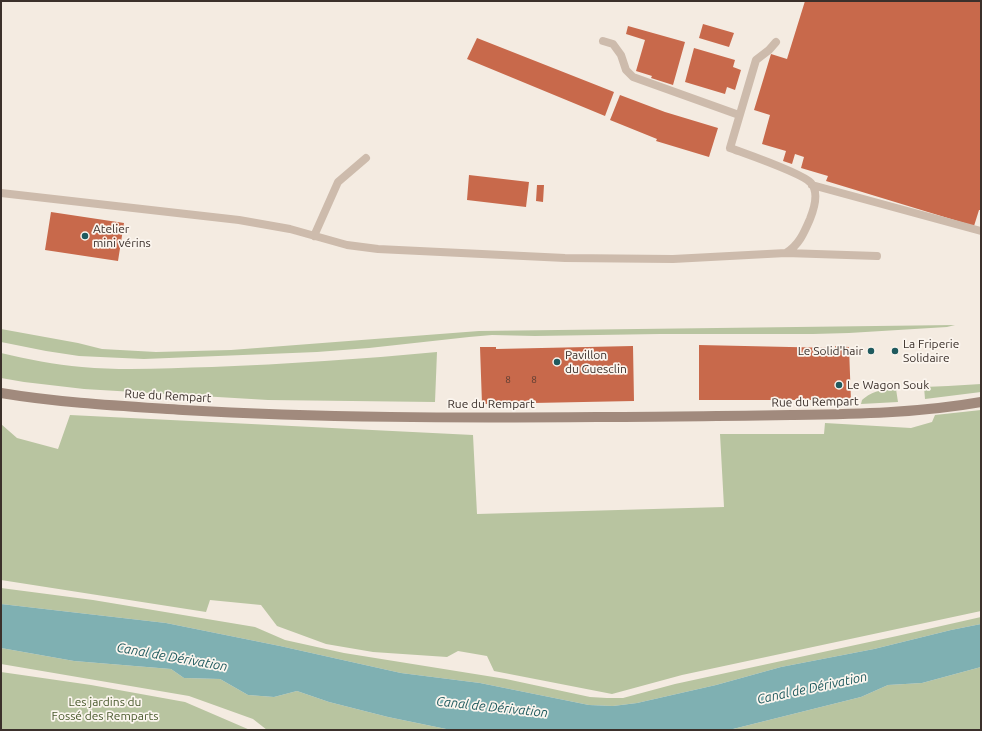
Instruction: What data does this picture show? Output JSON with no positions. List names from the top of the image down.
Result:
{
  "streets": {
    "street": ["Rue du Rempart"]
  },
  "water": ["Canal de Dérivation"],
  "parks": ["Les jardins du Fossé des Remparts"],
  "places": [
    "Atelier mini vérins",
    "Le Solid'hair",
    "La Friperie Solidaire",
    "Pavillon du Guesclin",
    "Le Wagon Souk"
  ],
  "house_numbers": ["8", "8"]
}
